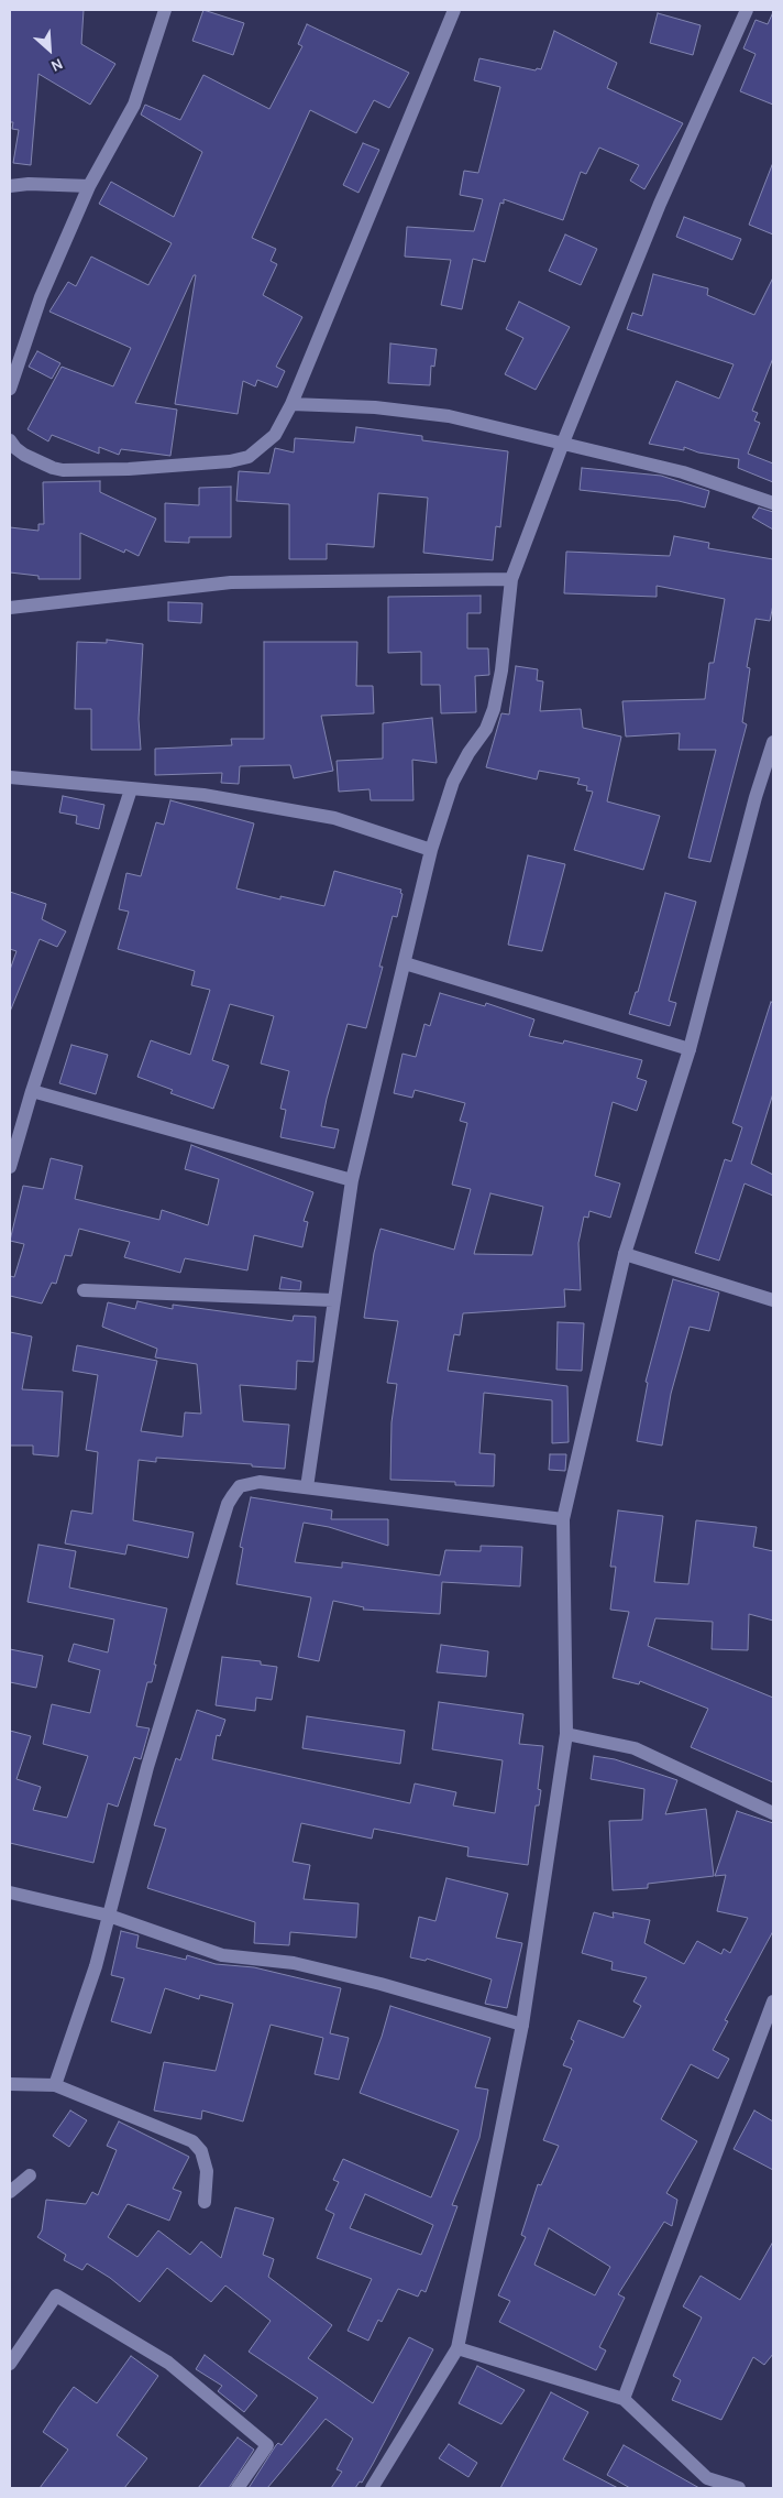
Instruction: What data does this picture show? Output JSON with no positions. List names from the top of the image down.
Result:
{
  "north": "bottom right"
}
